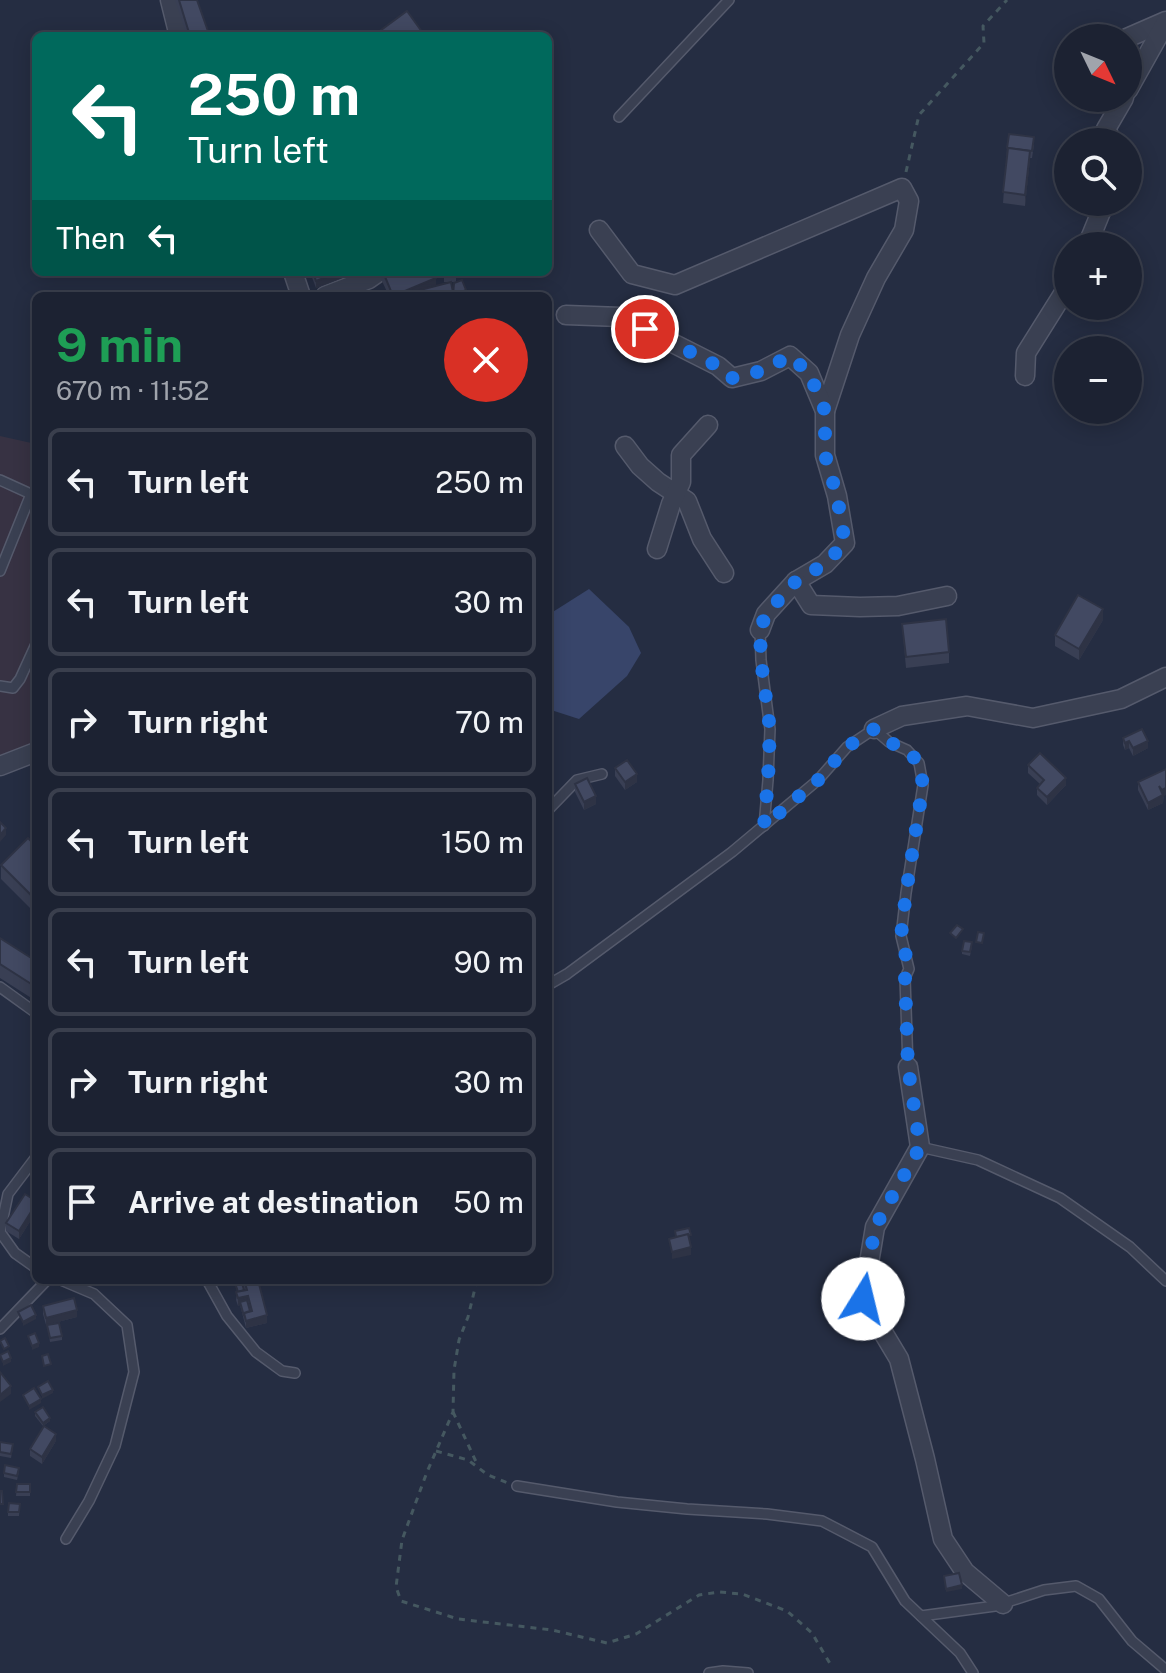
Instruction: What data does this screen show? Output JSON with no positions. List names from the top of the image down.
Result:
{
  "north": "bottom right",
  "page": {
    "map_buttons": ["+", "−"],
    "turn": ["250 m", "Turn left"],
    "then": "Then",
    "heading": ["9 min", "670 m · 11:52"],
    "list": [
      {
        "name": "Turn left",
        "value": "250 m"
      },
      {
        "name": "Turn left",
        "value": "30 m"
      },
      {
        "name": "Turn right",
        "value": "70 m"
      },
      {
        "name": "Turn left",
        "value": "150 m"
      },
      {
        "name": "Turn left",
        "value": "90 m"
      },
      {
        "name": "Turn right",
        "value": "30 m"
      },
      {
        "name": "Arrive at destination",
        "value": "50 m"
      }
    ]
  }
}
